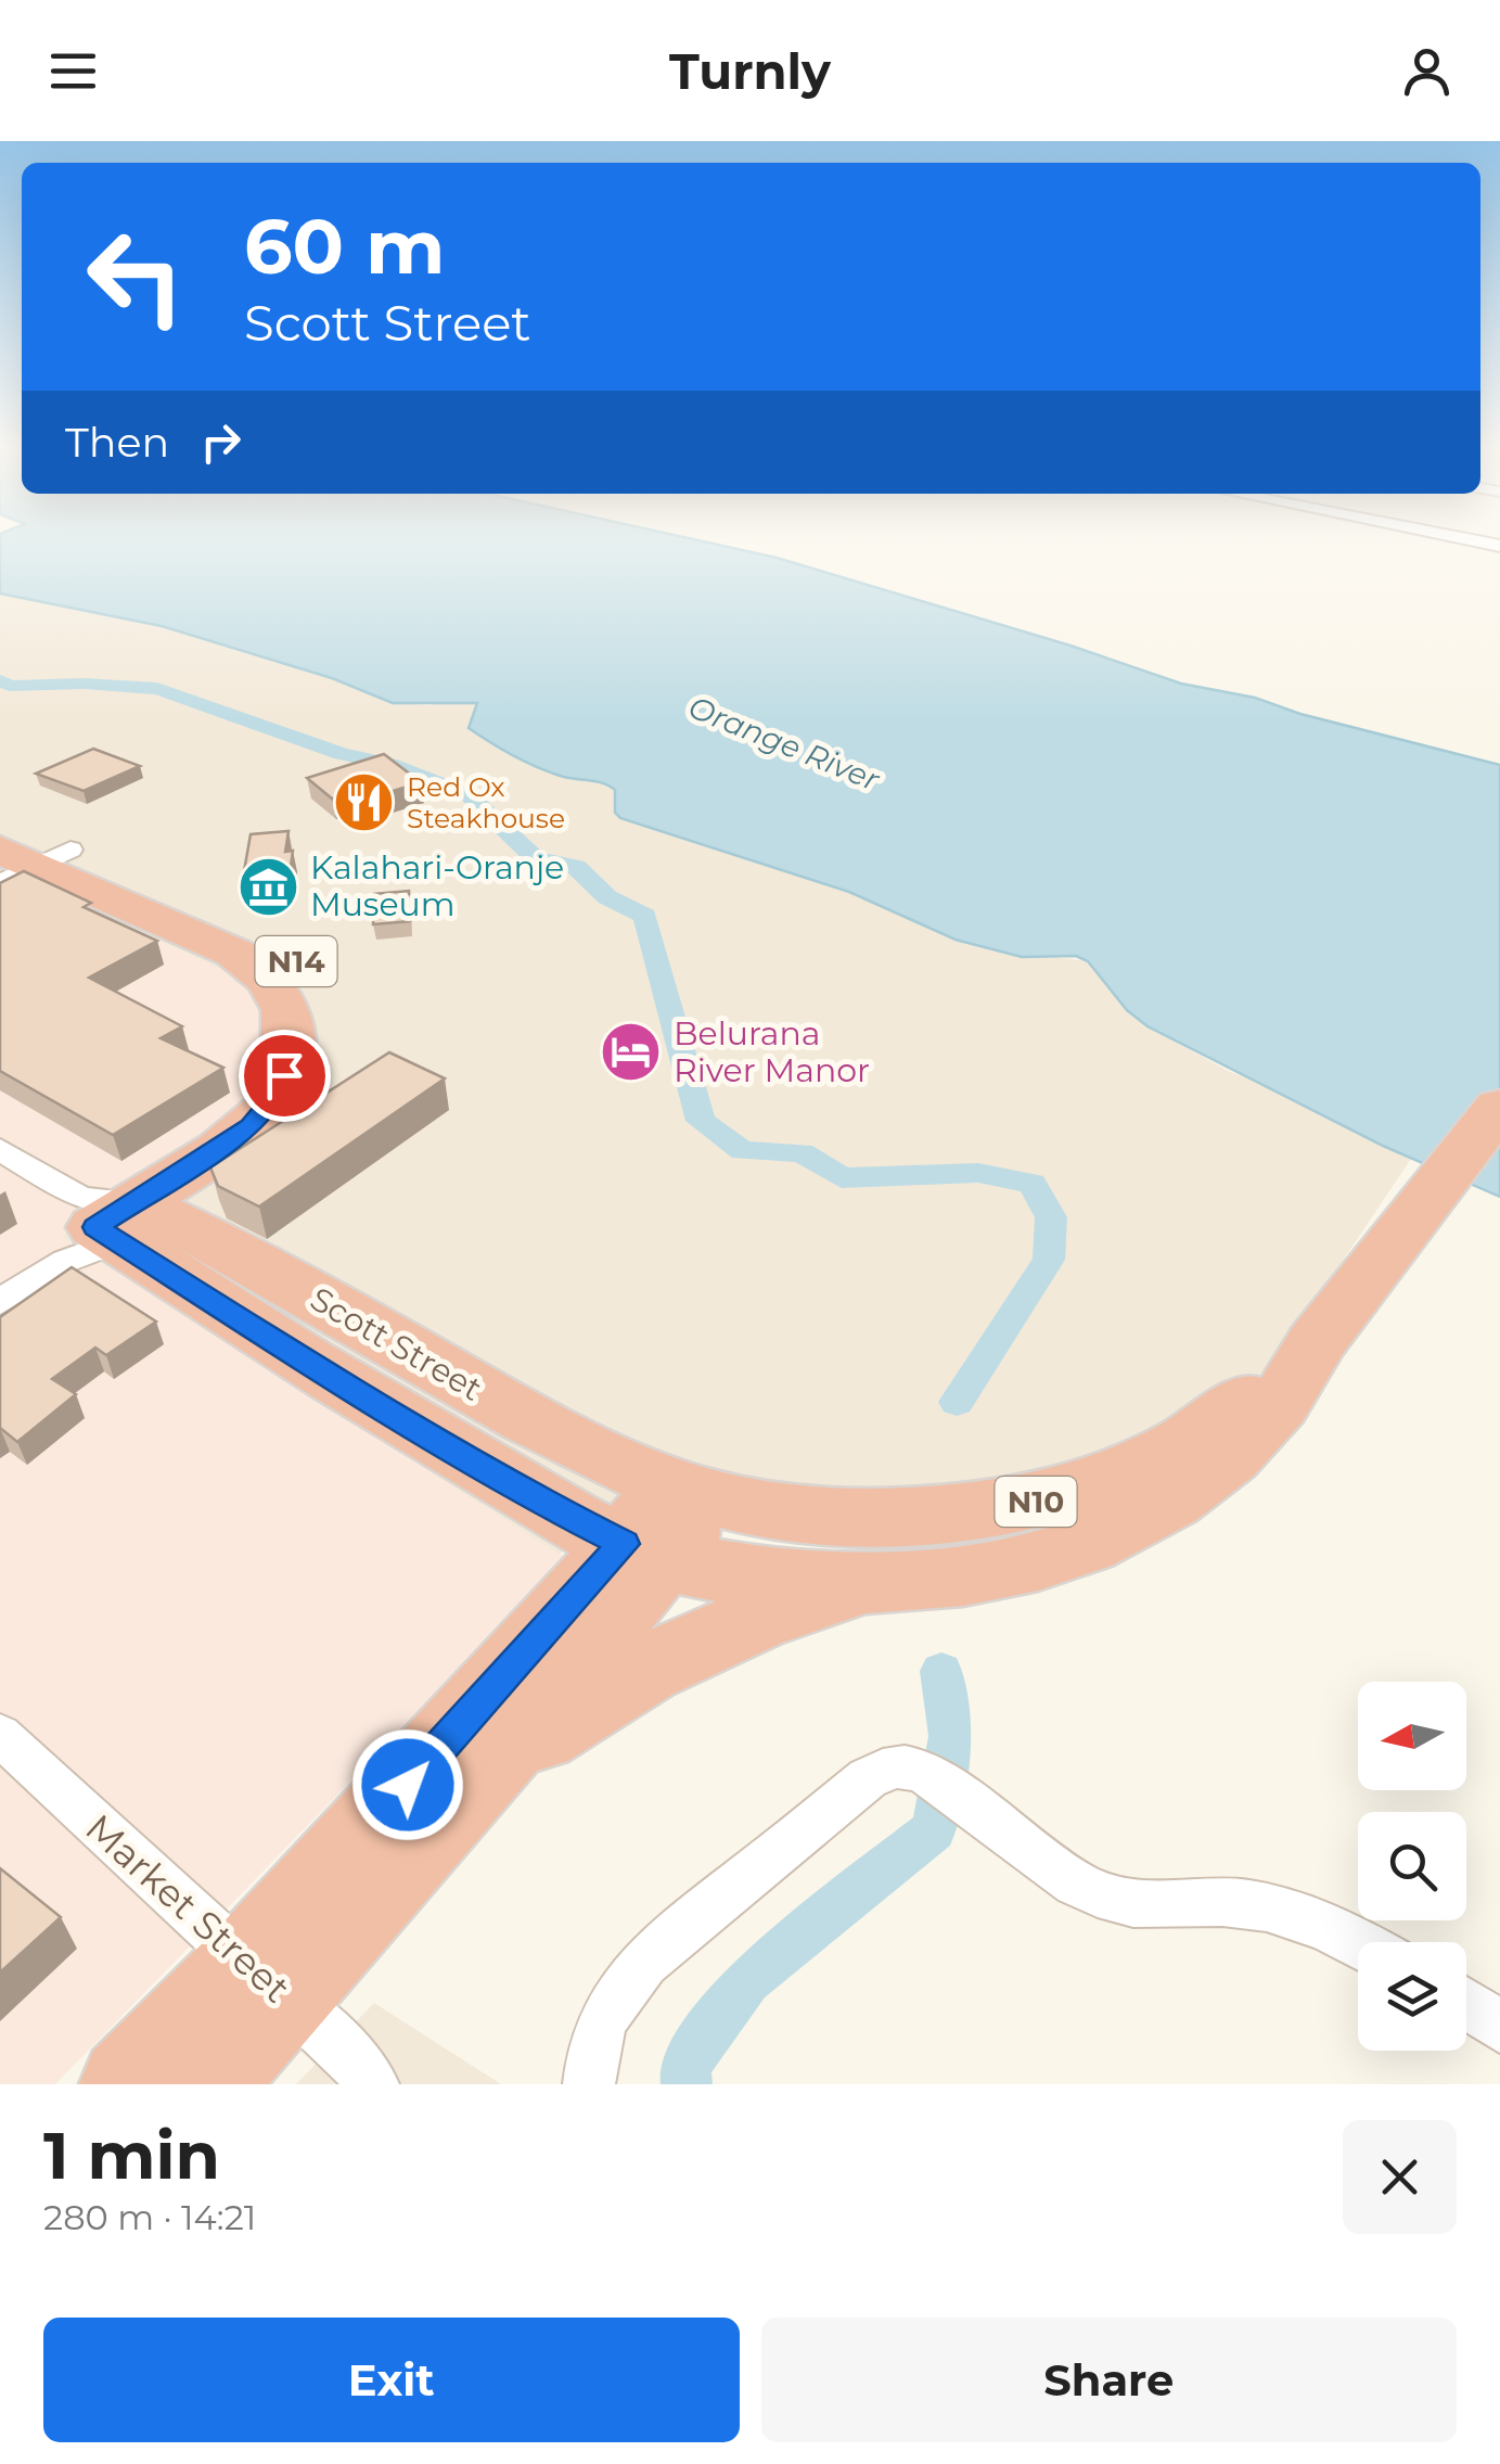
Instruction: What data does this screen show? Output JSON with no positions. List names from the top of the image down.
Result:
{
  "streets": {
    "highway": ["N14", "Scott Street", "N10"],
    "street": ["Market Street"]
  },
  "crossings": [
    ["N14", "Scott Street"],
    ["Scott Street", "N10"]
  ],
  "water": ["Orange River"],
  "places": {
    "restaurant": ["Red Ox Steakhouse"],
    "museum": ["Kalahari-Oranje Museum"],
    "hotel": ["Belurana River Manor"]
  },
  "north": "left",
  "page": {
    "header": "Turnly",
    "turn": ["60 m", "Scott Street"],
    "then": "Then",
    "heading": ["1 min", "280 m · 14:21"],
    "buttons": ["Exit", "Share"]
  }
}
